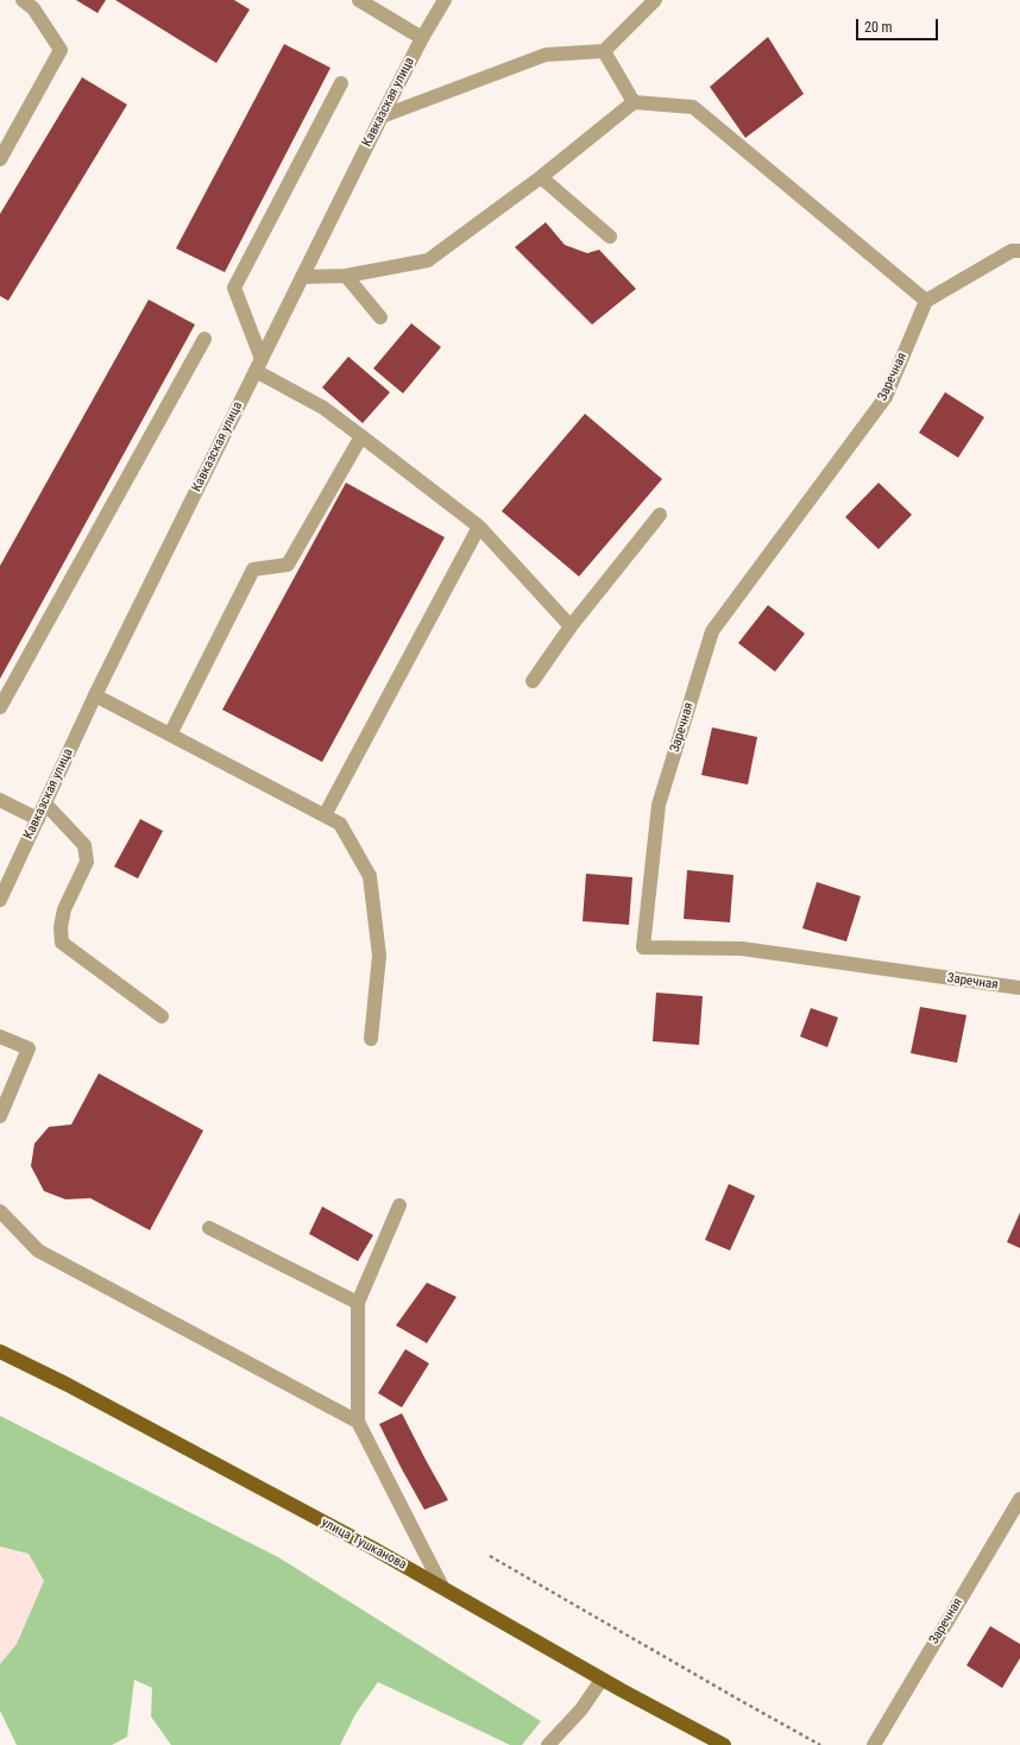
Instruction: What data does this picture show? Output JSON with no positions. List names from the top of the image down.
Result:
{
  "streets": {
    "main road": ["улица Тушканова"],
    "street": ["Кавказская улица", "Заречная"]
  },
  "scale_bar": "20 m"
}
